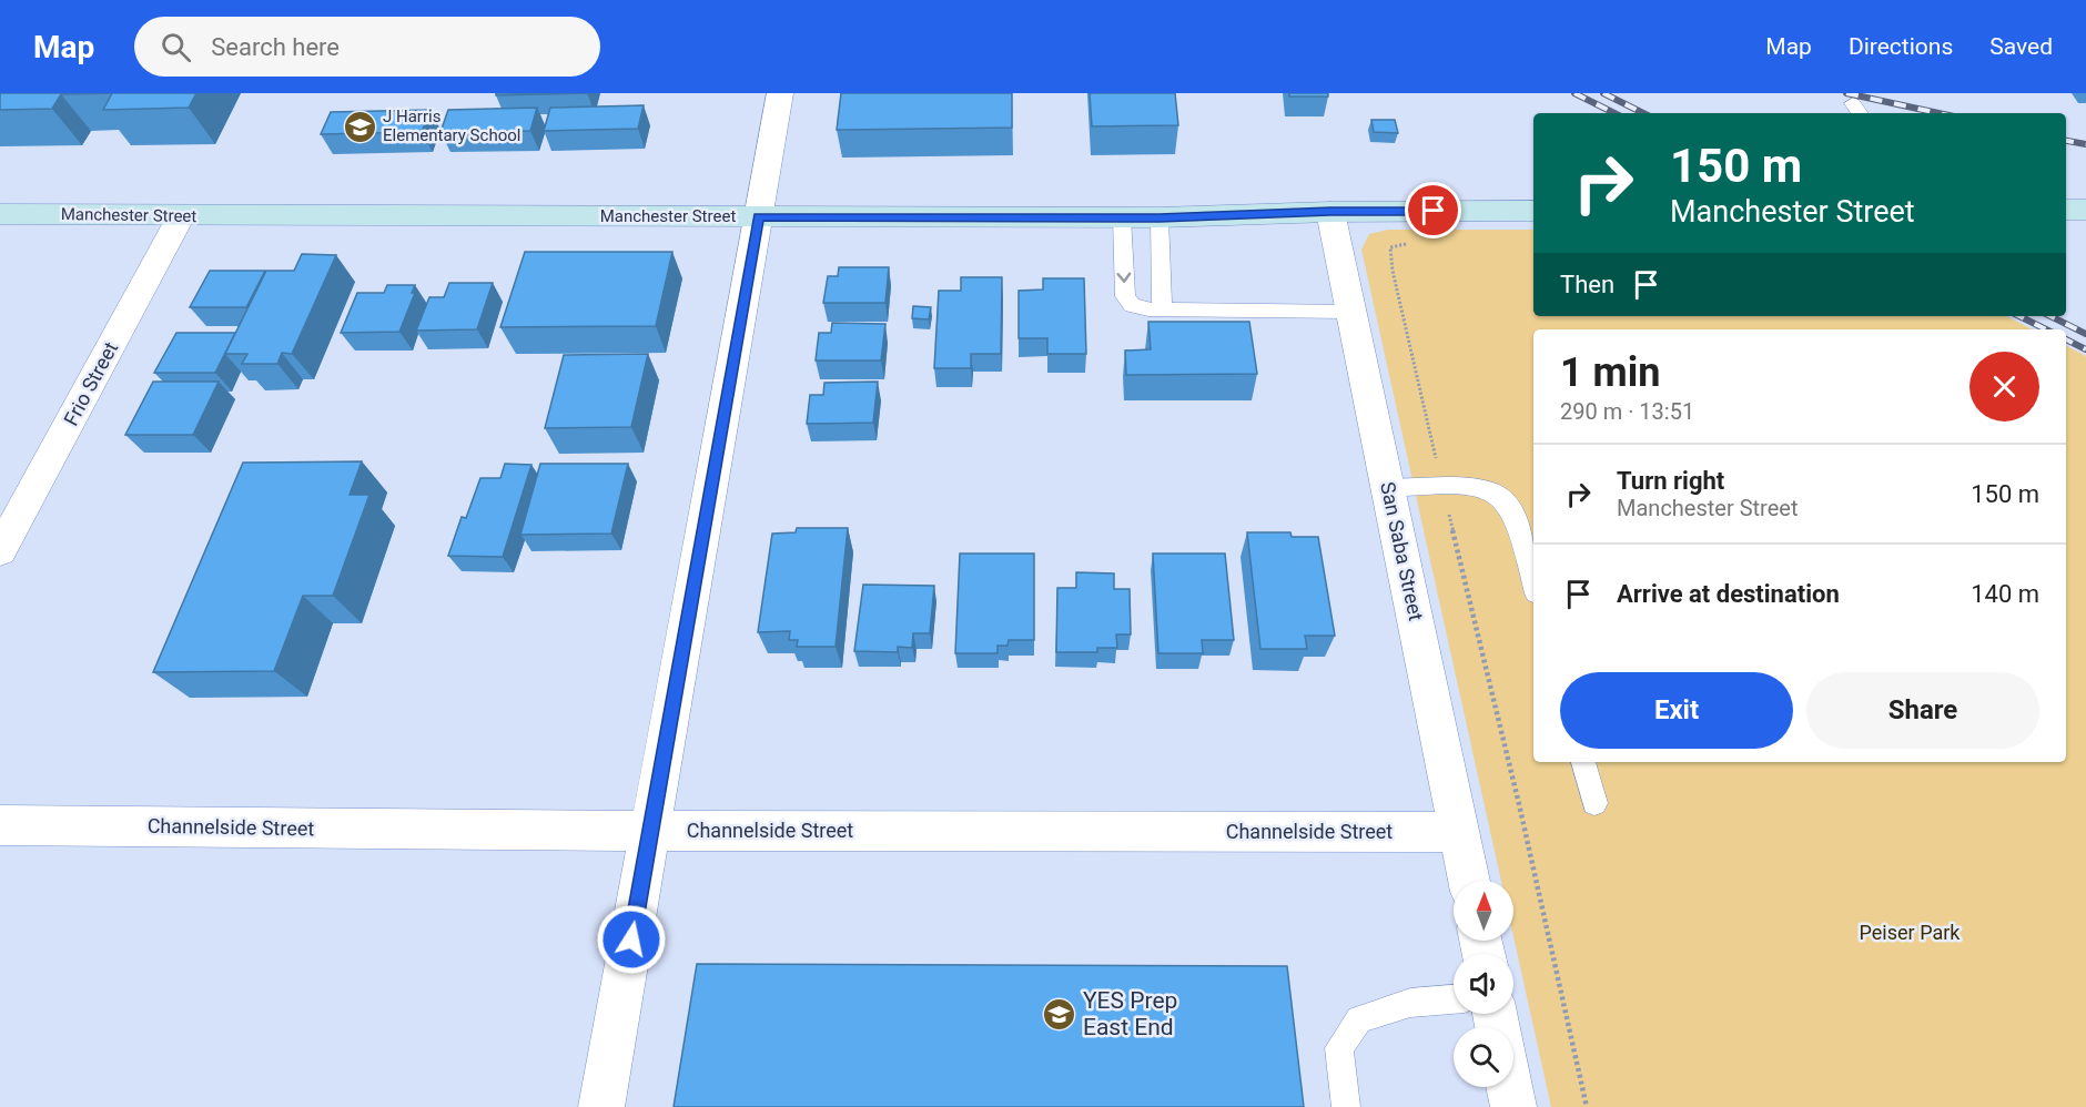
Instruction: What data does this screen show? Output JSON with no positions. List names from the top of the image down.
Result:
{
  "streets": {
    "street": [
      "Manchester Street",
      "Frio Street",
      "San Saba Street",
      "Channelside Street"
    ]
  },
  "crossings": [
    ["Manchester Street", "Frio Street"],
    ["Manchester Street", "San Saba Street"],
    ["San Saba Street", "Channelside Street"]
  ],
  "parks": ["Peiser Park"],
  "places": {
    "school or university": ["J Harris Elementary School", "YES Prep East End"]
  },
  "north": "top",
  "page": {
    "header": "Map",
    "search": "Search here",
    "nav": ["Map", "Directions", "Saved"],
    "turn": ["150 m", "Manchester Street"],
    "then": "Then",
    "heading": ["1 min", "290 m · 13:51"],
    "list": [
      {
        "name": "Turn right",
        "note": "Manchester Street",
        "value": "150 m"
      },
      {
        "name": "Arrive at destination",
        "value": "140 m"
      }
    ],
    "buttons": ["Exit", "Share"]
  }
}
